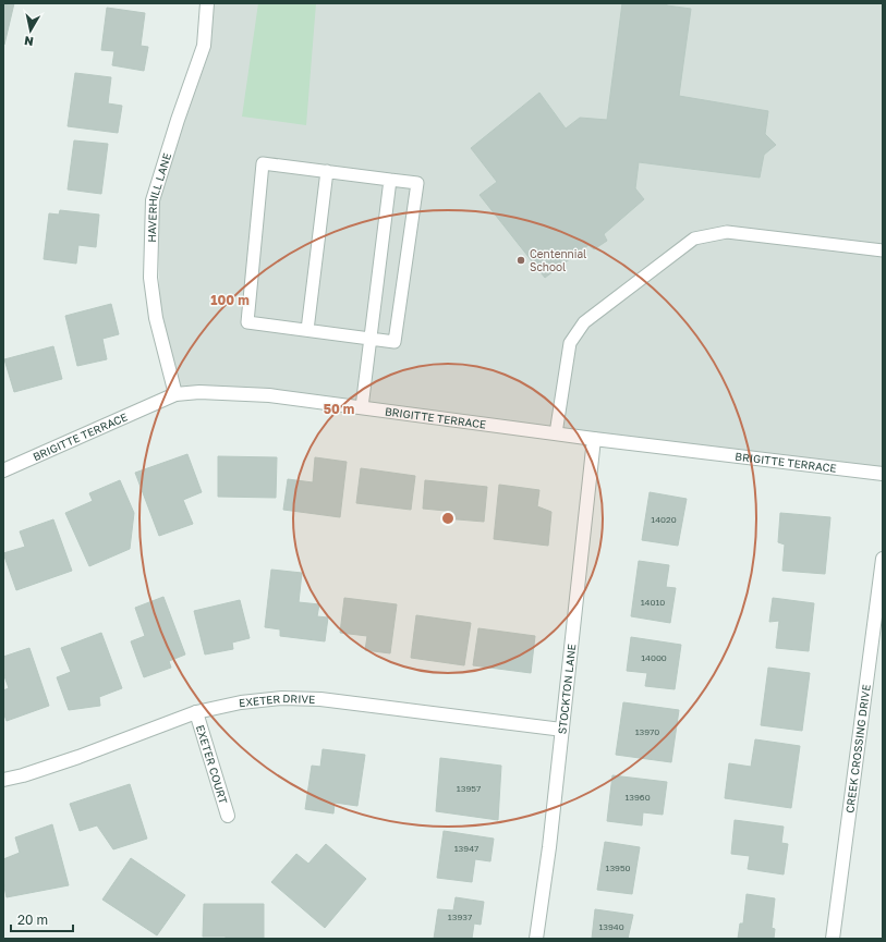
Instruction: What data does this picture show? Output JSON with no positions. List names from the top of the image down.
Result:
{
  "streets": {
    "street": [
      "HAVERHILL LANE",
      "BRIGITTE TERRACE",
      "STOCKTON LANE",
      "EXETER DRIVE",
      "CREEK CROSSING DRIVE",
      "EXETER COURT"
    ]
  },
  "crossings": [
    ["HAVERHILL LANE", "BRIGITTE TERRACE"],
    ["BRIGITTE TERRACE", "STOCKTON LANE"],
    ["STOCKTON LANE", "EXETER DRIVE"],
    ["EXETER DRIVE", "EXETER COURT"]
  ],
  "places": ["Centennial School"],
  "house_numbers": [
    "14020",
    "14010",
    "14000",
    "13970",
    "13957",
    "13960",
    "13947",
    "13950",
    "13937",
    "13940"
  ],
  "scale_bar": "20 m",
  "north": "bottom",
  "rings": ["100 m", "50 m"]
}
